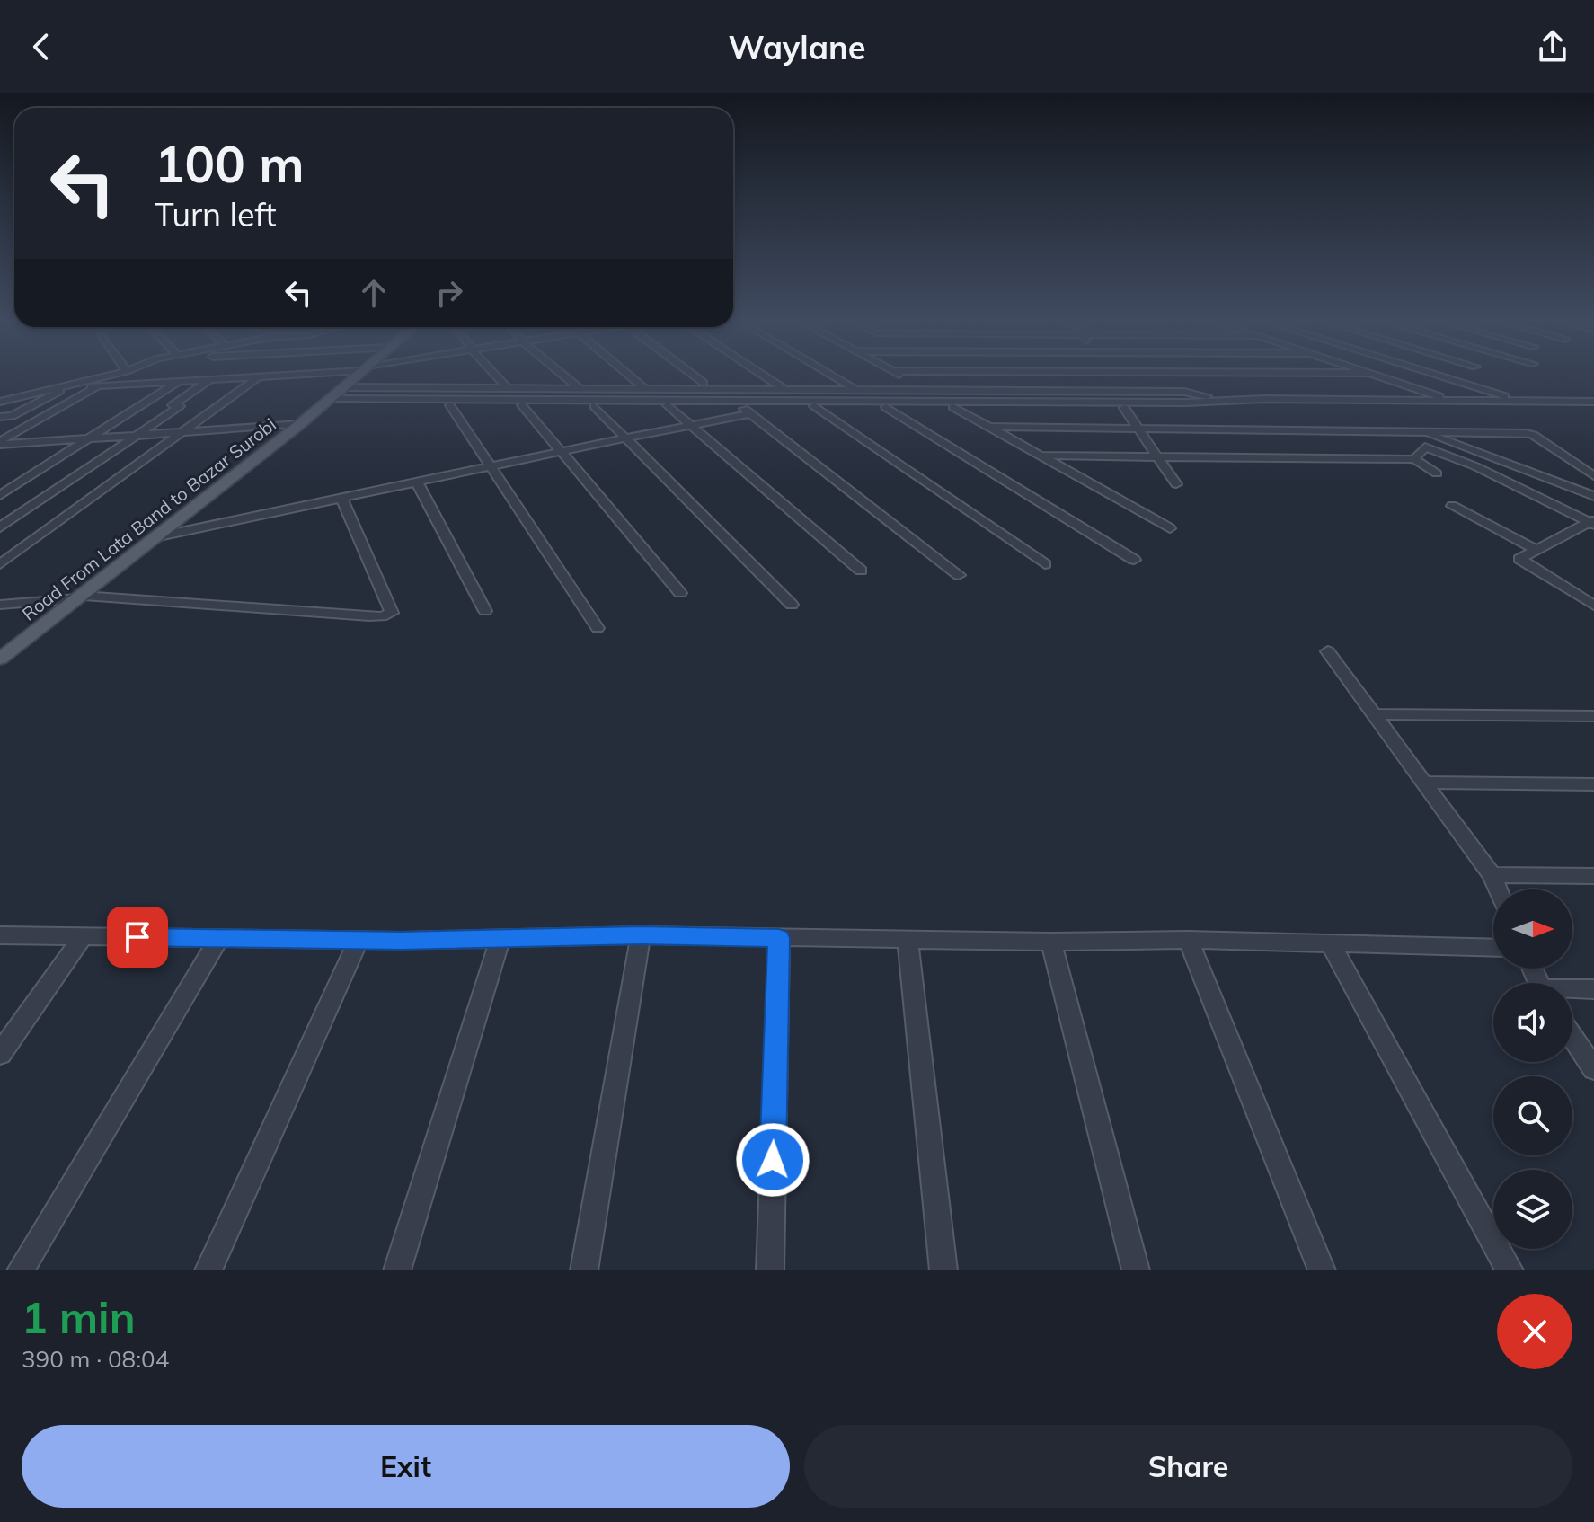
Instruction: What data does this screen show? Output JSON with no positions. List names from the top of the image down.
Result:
{
  "streets": {
    "main road": ["Road From Lata Band to Bazar Surobi"]
  },
  "north": "right",
  "page": {
    "header": "Waylane",
    "turn": ["100 m", "Turn left"],
    "heading": ["1 min", "390 m · 08:04"],
    "buttons": ["Exit", "Share"]
  }
}
